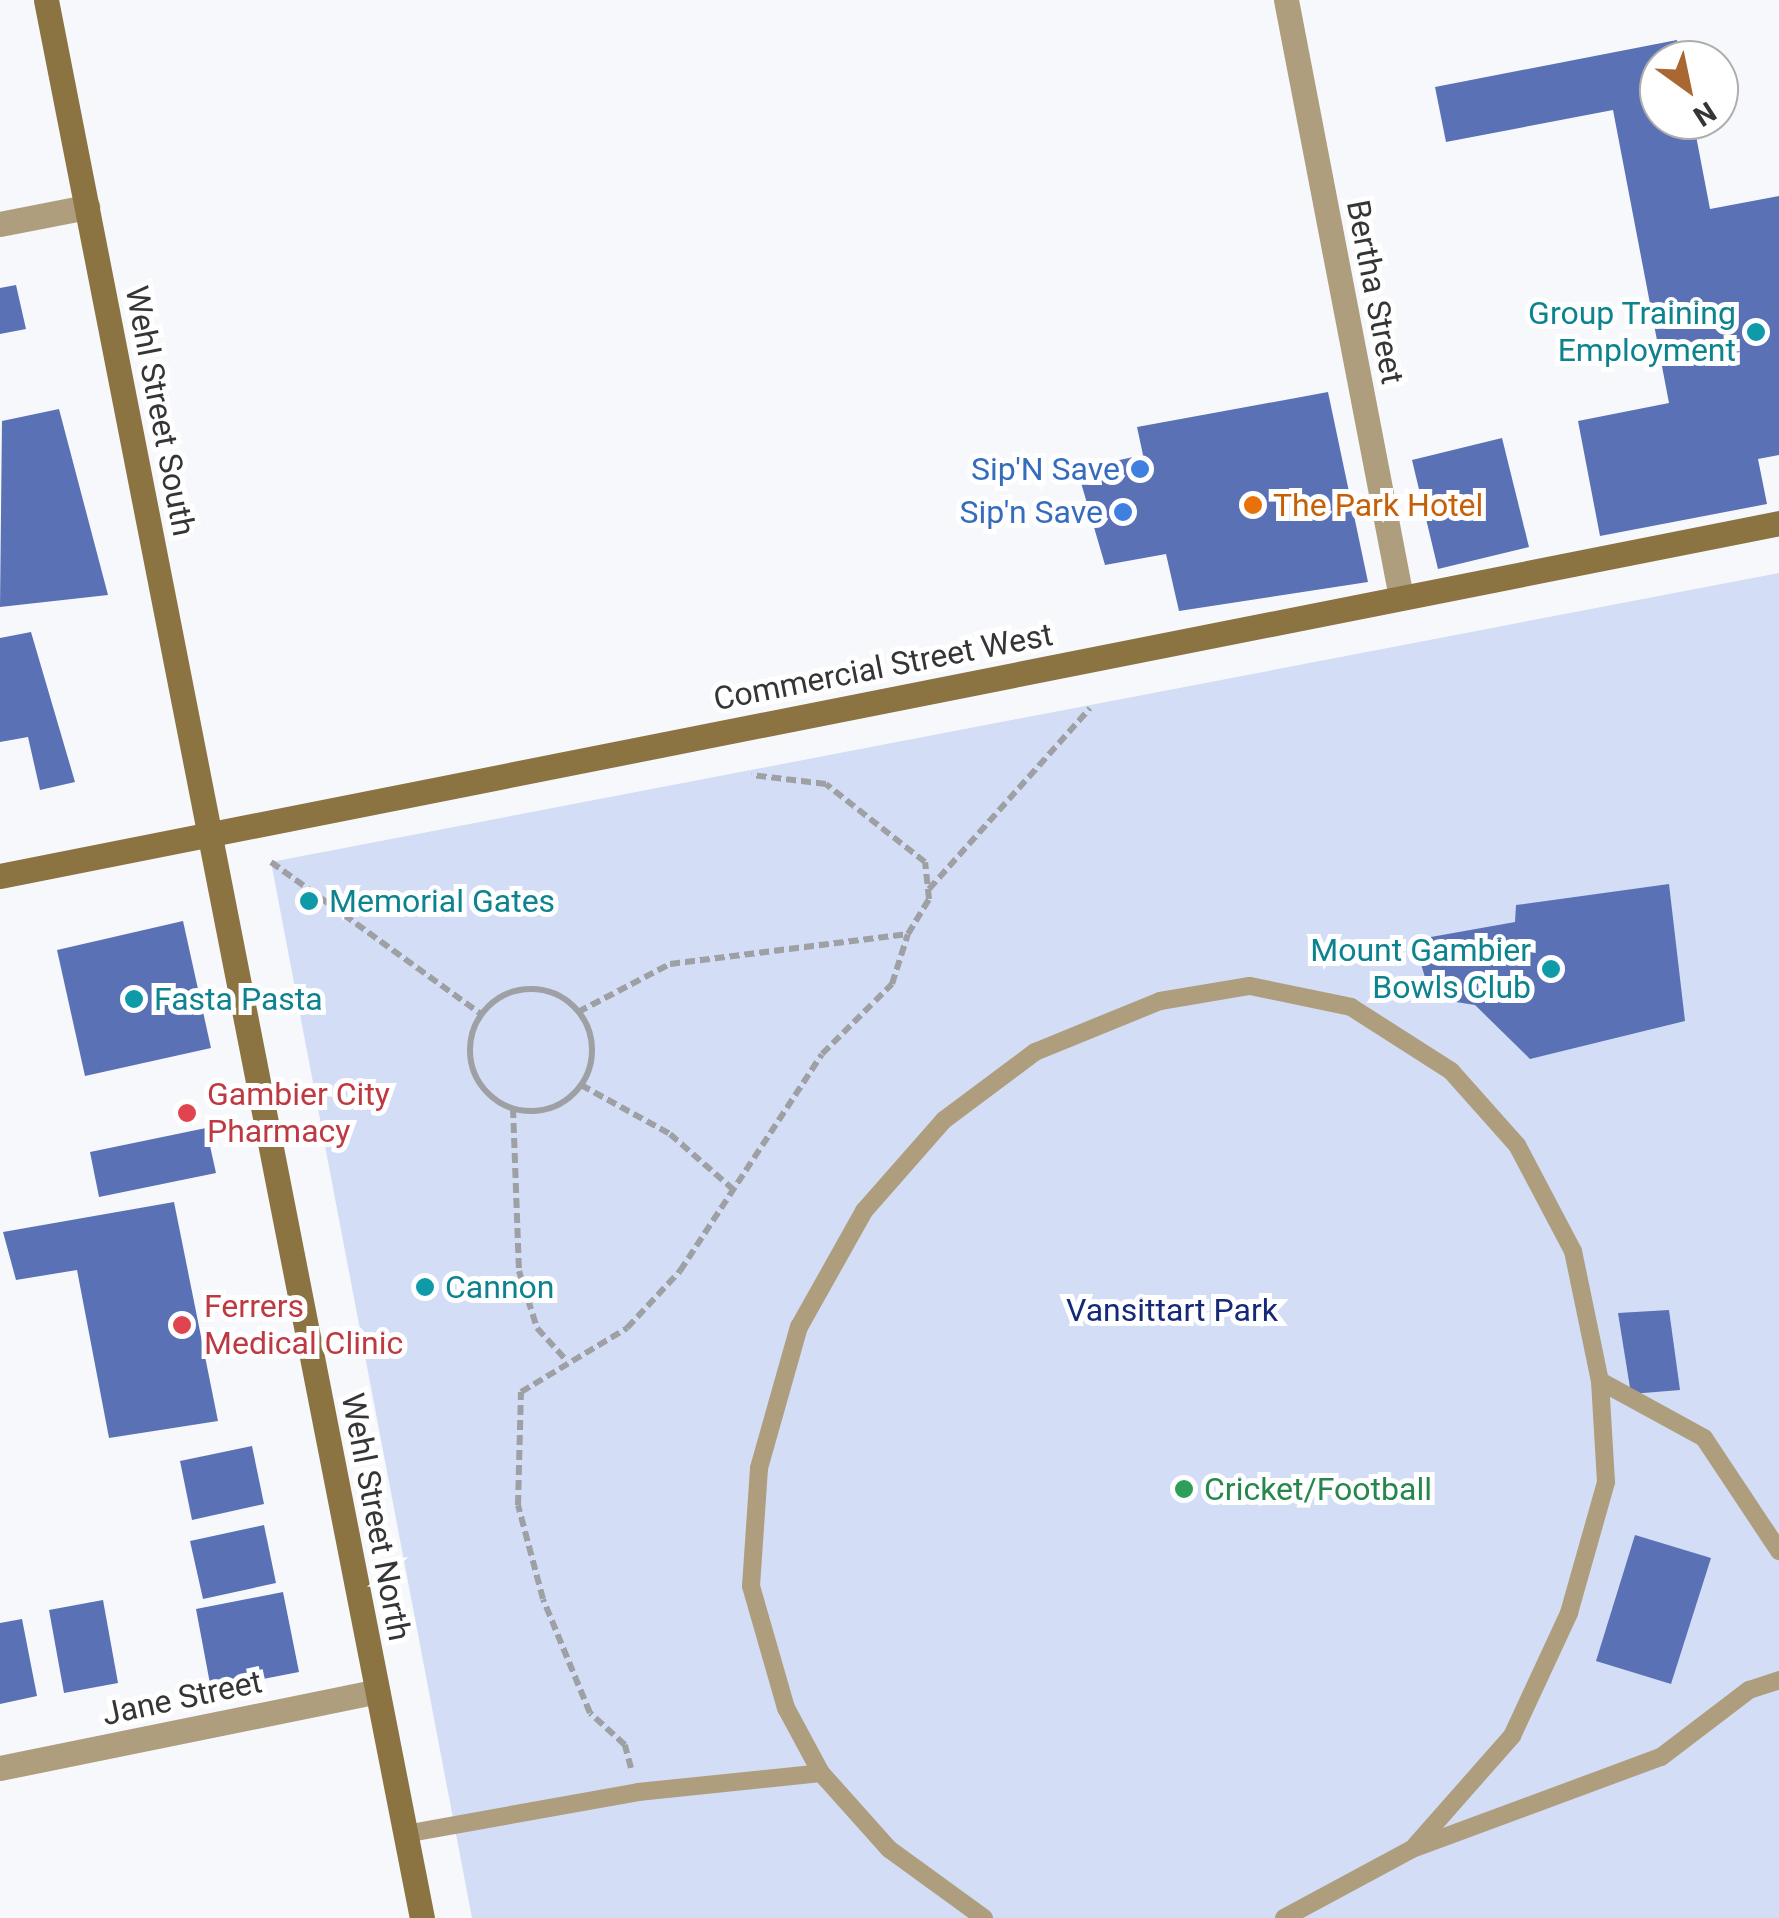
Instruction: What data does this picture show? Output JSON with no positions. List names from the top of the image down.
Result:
{
  "streets": {
    "street": [
      "Bertha Street",
      "Wehl Street South",
      "Commercial Street West",
      "Wehl Street North",
      "Jane Street"
    ]
  },
  "crossings": [
    ["Bertha Street", "Commercial Street West"],
    ["Wehl Street South", "Commercial Street West"],
    ["Wehl Street South", "Wehl Street North"],
    ["Commercial Street West", "Wehl Street North"],
    ["Wehl Street North", "Jane Street"]
  ],
  "parks": ["Vansittart Park"],
  "places": [
    "Group Training Employment",
    "Sip'N Save",
    "The Park Hotel",
    "Sip'n Save",
    "Memorial Gates",
    "Mount Gambier Bowls Club",
    "Fasta Pasta",
    "Gambier City Pharmacy",
    "Cannon",
    "Ferrers Medical Clinic",
    "Cricket/Football"
  ],
  "north": "bottom right"
}
